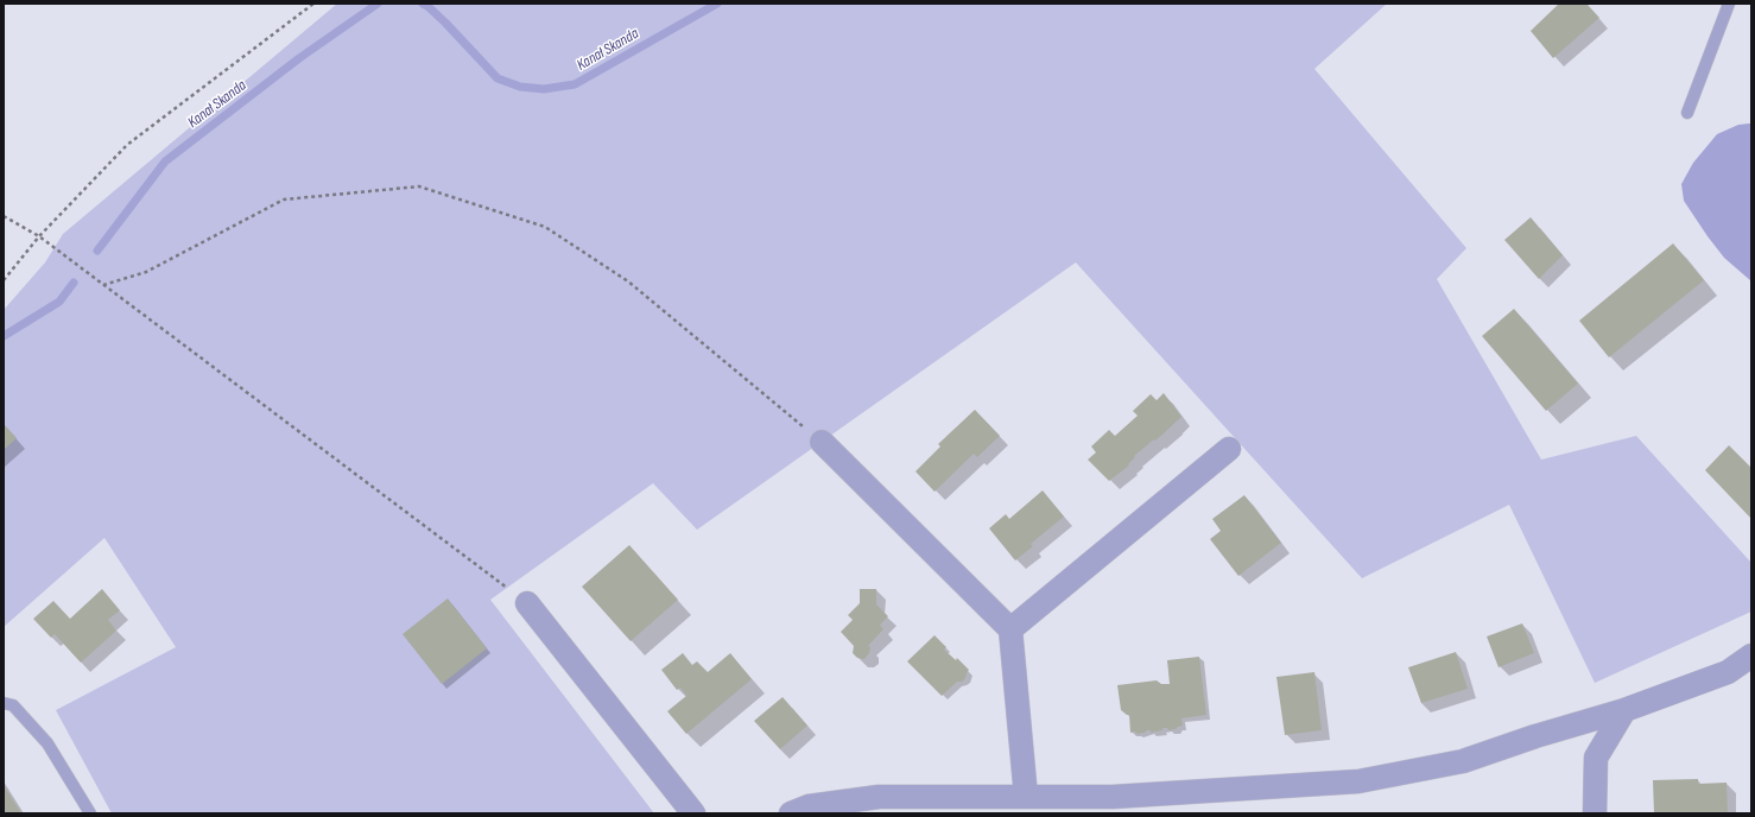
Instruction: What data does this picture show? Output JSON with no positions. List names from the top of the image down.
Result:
{
  "water": ["Kanał Skanda"]
}
